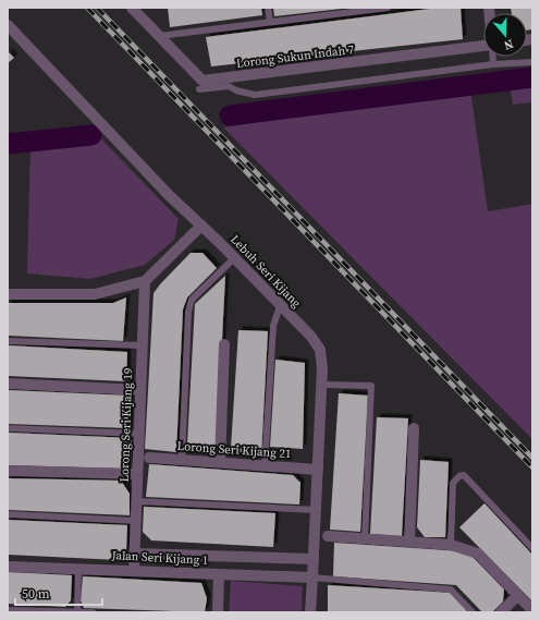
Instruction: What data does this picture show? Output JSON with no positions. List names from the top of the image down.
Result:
{
  "streets": {
    "street": [
      "Lorong Sukun Indah 7",
      "Lebuh Seri Kijang",
      "Lorong Seri Kijang 19",
      "Lorong Seri Kijang 21",
      "Jalan Seri Kijang 1"
    ]
  },
  "crossings": [
    ["Lebuh Seri Kijang", "Lorong Seri Kijang 21"],
    ["Lebuh Seri Kijang", "Jalan Seri Kijang 1"],
    ["Lorong Seri Kijang 19", "Jalan Seri Kijang 1"]
  ],
  "scale_bar": "50 m",
  "north": "bottom"
}
